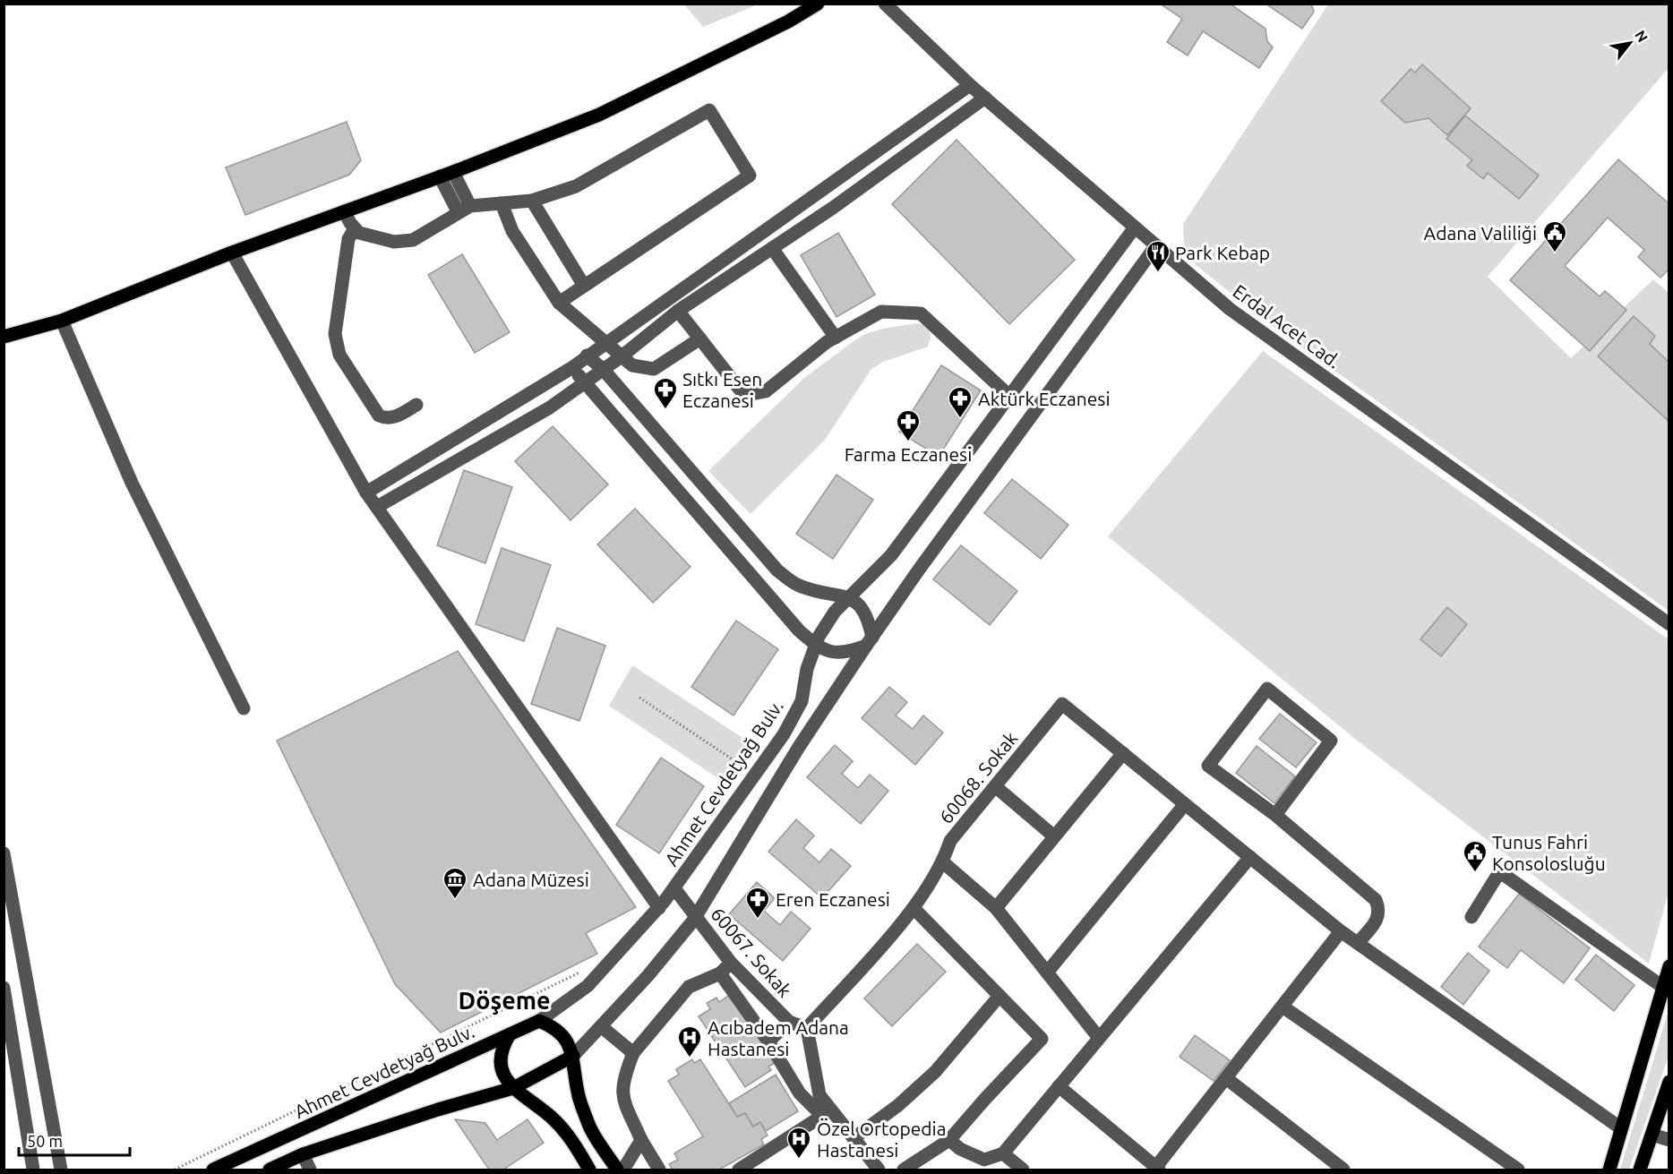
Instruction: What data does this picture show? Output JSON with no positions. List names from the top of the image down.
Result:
{
  "streets": {
    "main road": ["Ahmet Cevdetyağ Bulv."],
    "street": ["Erdal Acet Cad.", "60068. Sokak", "60067. Sokak"]
  },
  "crossings": [
    ["Erdal Acet Cad.", "Ahmet Cevdetyağ Bulv."],
    ["60068. Sokak", "60067. Sokak"],
    ["Ahmet Cevdetyağ Bulv.", "60067. Sokak"]
  ],
  "districts": ["Döşeme"],
  "places": {
    "public building": ["Adana Valiliği", "Tunus Fahri Konsolosluğu"],
    "restaurant": ["Park Kebap"],
    "pharmacy": [
      "Sıtkı Esen Eczanesi",
      "Aktürk Eczanesi",
      "Farma Eczanesi",
      "Eren Eczanesi"
    ],
    "museum": ["Adana Müzesi"],
    "hospital": ["Acıbadem Adana Hastanesi", "Özel Ortopedia Hastanesi"]
  },
  "scale_bar": "50 m",
  "north": "top right"
}
